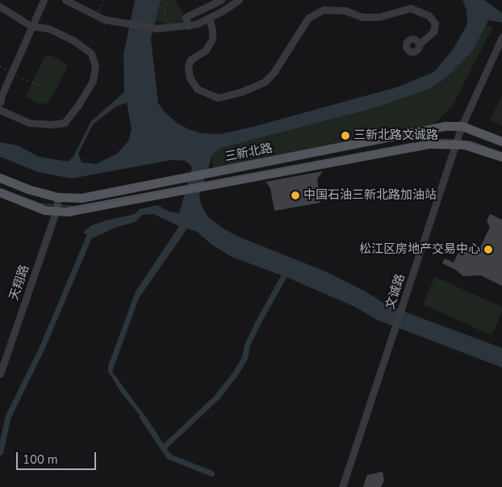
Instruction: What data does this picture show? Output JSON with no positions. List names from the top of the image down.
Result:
{
  "streets": {
    "main road": ["三新北路"],
    "street": ["天翔路", "文诚路"]
  },
  "crossings": [
    ["三新北路", "天翔路"],
    ["三新北路", "文诚路"]
  ],
  "places": ["三新北路文诚路", "中国石油三新北路加油站", "松江区房地产交易中心"],
  "scale_bar": "100 m"
}
